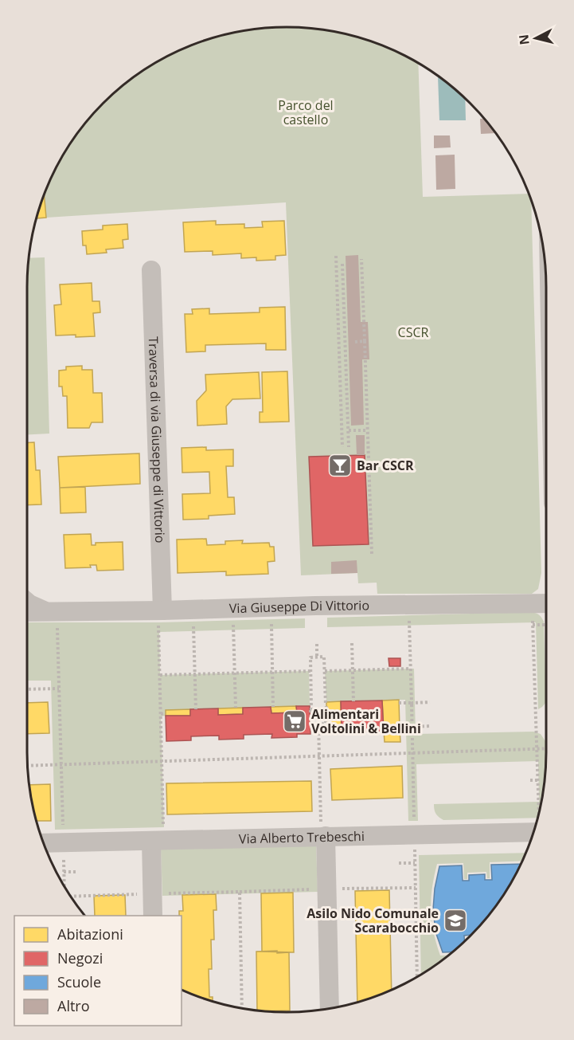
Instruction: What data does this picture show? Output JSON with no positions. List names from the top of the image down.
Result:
{
  "streets": {
    "street": ["Traversa di via Giuseppe di Vittorio", "Via Giuseppe Di Vittorio", "Via Alberto Trebeschi"]
  },
  "crossings": [
    ["Traversa di via Giuseppe di Vittorio", "Via Giuseppe Di Vittorio"]
  ],
  "parks": ["Parco del castello", "CSCR"],
  "places": {
    "bar": ["Bar CSCR"],
    "supermarket": ["Alimentari Voltolini & Bellini"],
    "school or university": ["Asilo Nido Comunale Scarabocchio"]
  },
  "legend": [
    "Abitazioni",
    "Negozi",
    "Scuole",
    "Altro"
  ],
  "north": "left"
}
